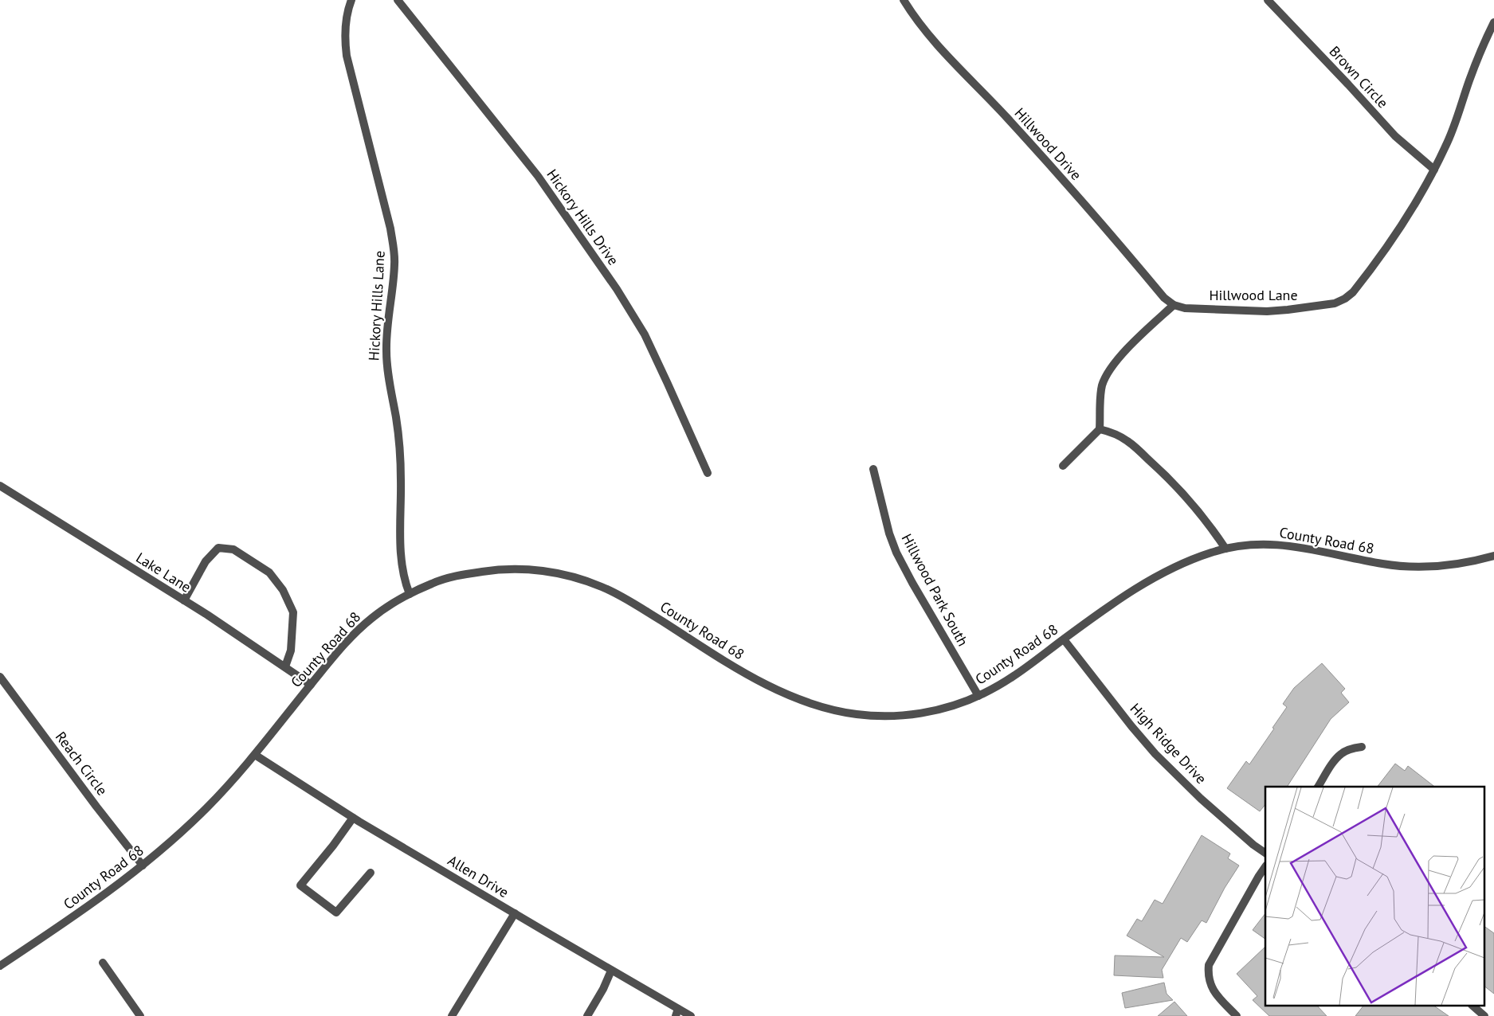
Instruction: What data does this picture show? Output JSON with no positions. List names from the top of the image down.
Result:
{
  "streets": {
    "street": [
      "Brown Circle",
      "Hillwood Drive",
      "Hickory Hills Drive",
      "Hillwood Lane",
      "Hickory Hills Lane",
      "County Road 68",
      "Lake Lane",
      "Hillwood Park South",
      "High Ridge Drive",
      "Reach Circle",
      "Allen Drive"
    ]
  },
  "crossings": [
    ["Brown Circle", "Hillwood Lane"],
    ["Hillwood Drive", "Hillwood Lane"],
    ["Hickory Hills Lane", "County Road 68"],
    ["County Road 68", "Lake Lane"],
    ["County Road 68", "Hillwood Park South"],
    ["County Road 68", "High Ridge Drive"],
    ["County Road 68", "Reach Circle"],
    ["County Road 68", "Allen Drive"]
  ]
}
